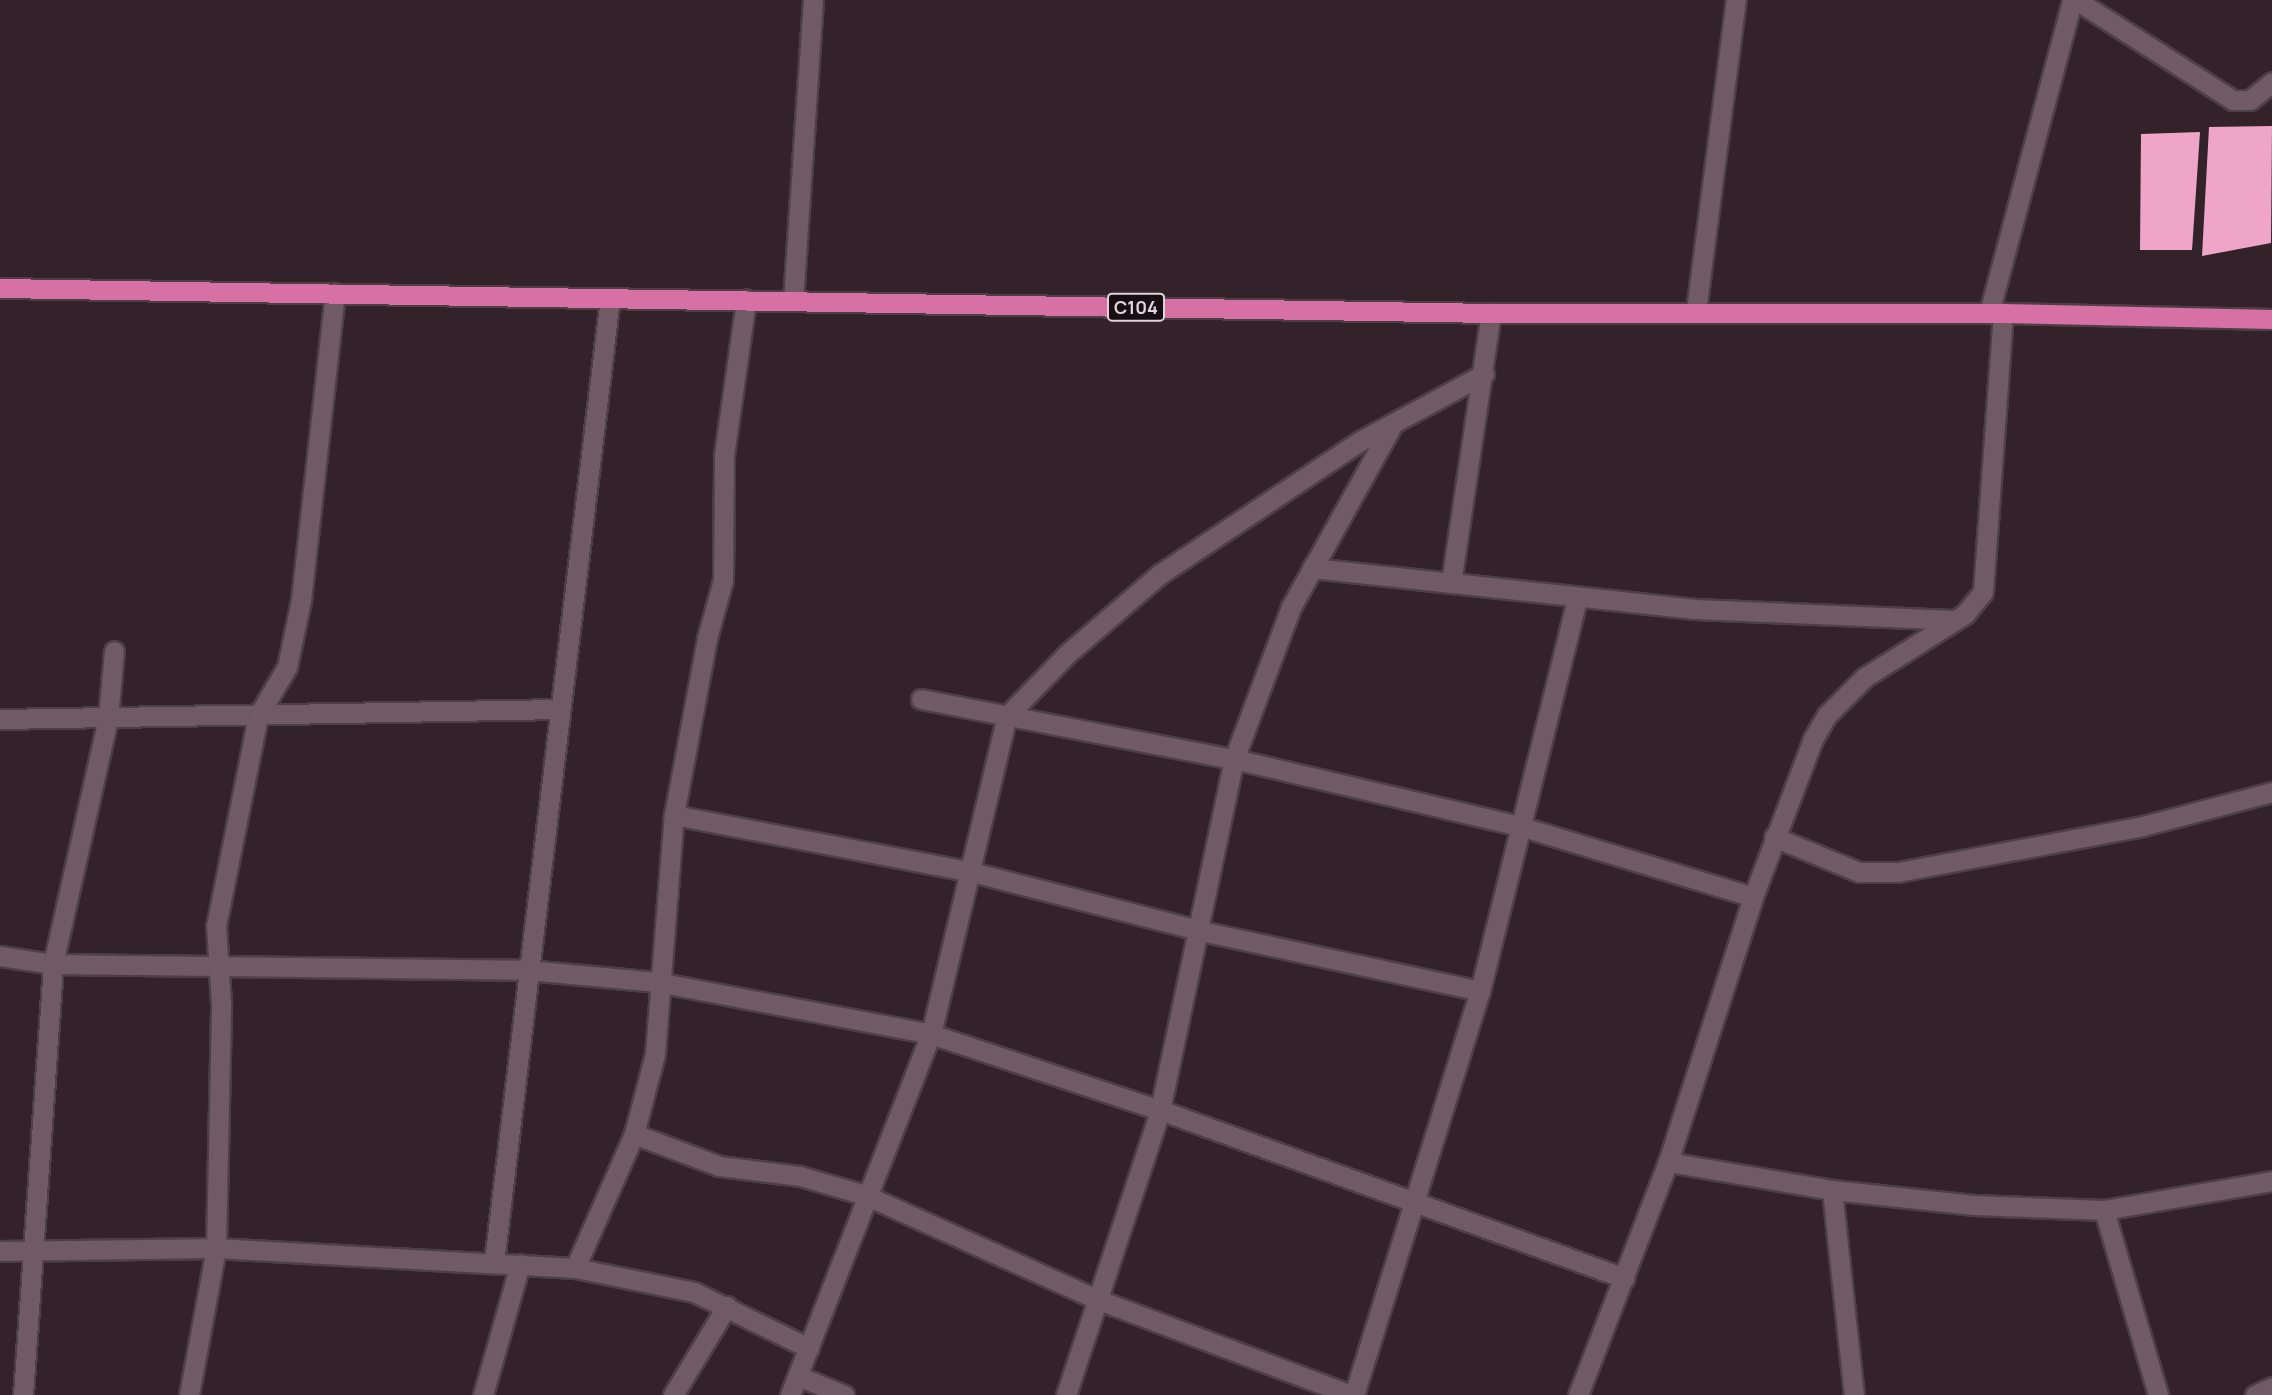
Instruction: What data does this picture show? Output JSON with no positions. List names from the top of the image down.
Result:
{
  "streets": {
    "highway": ["C104"]
  }
}
